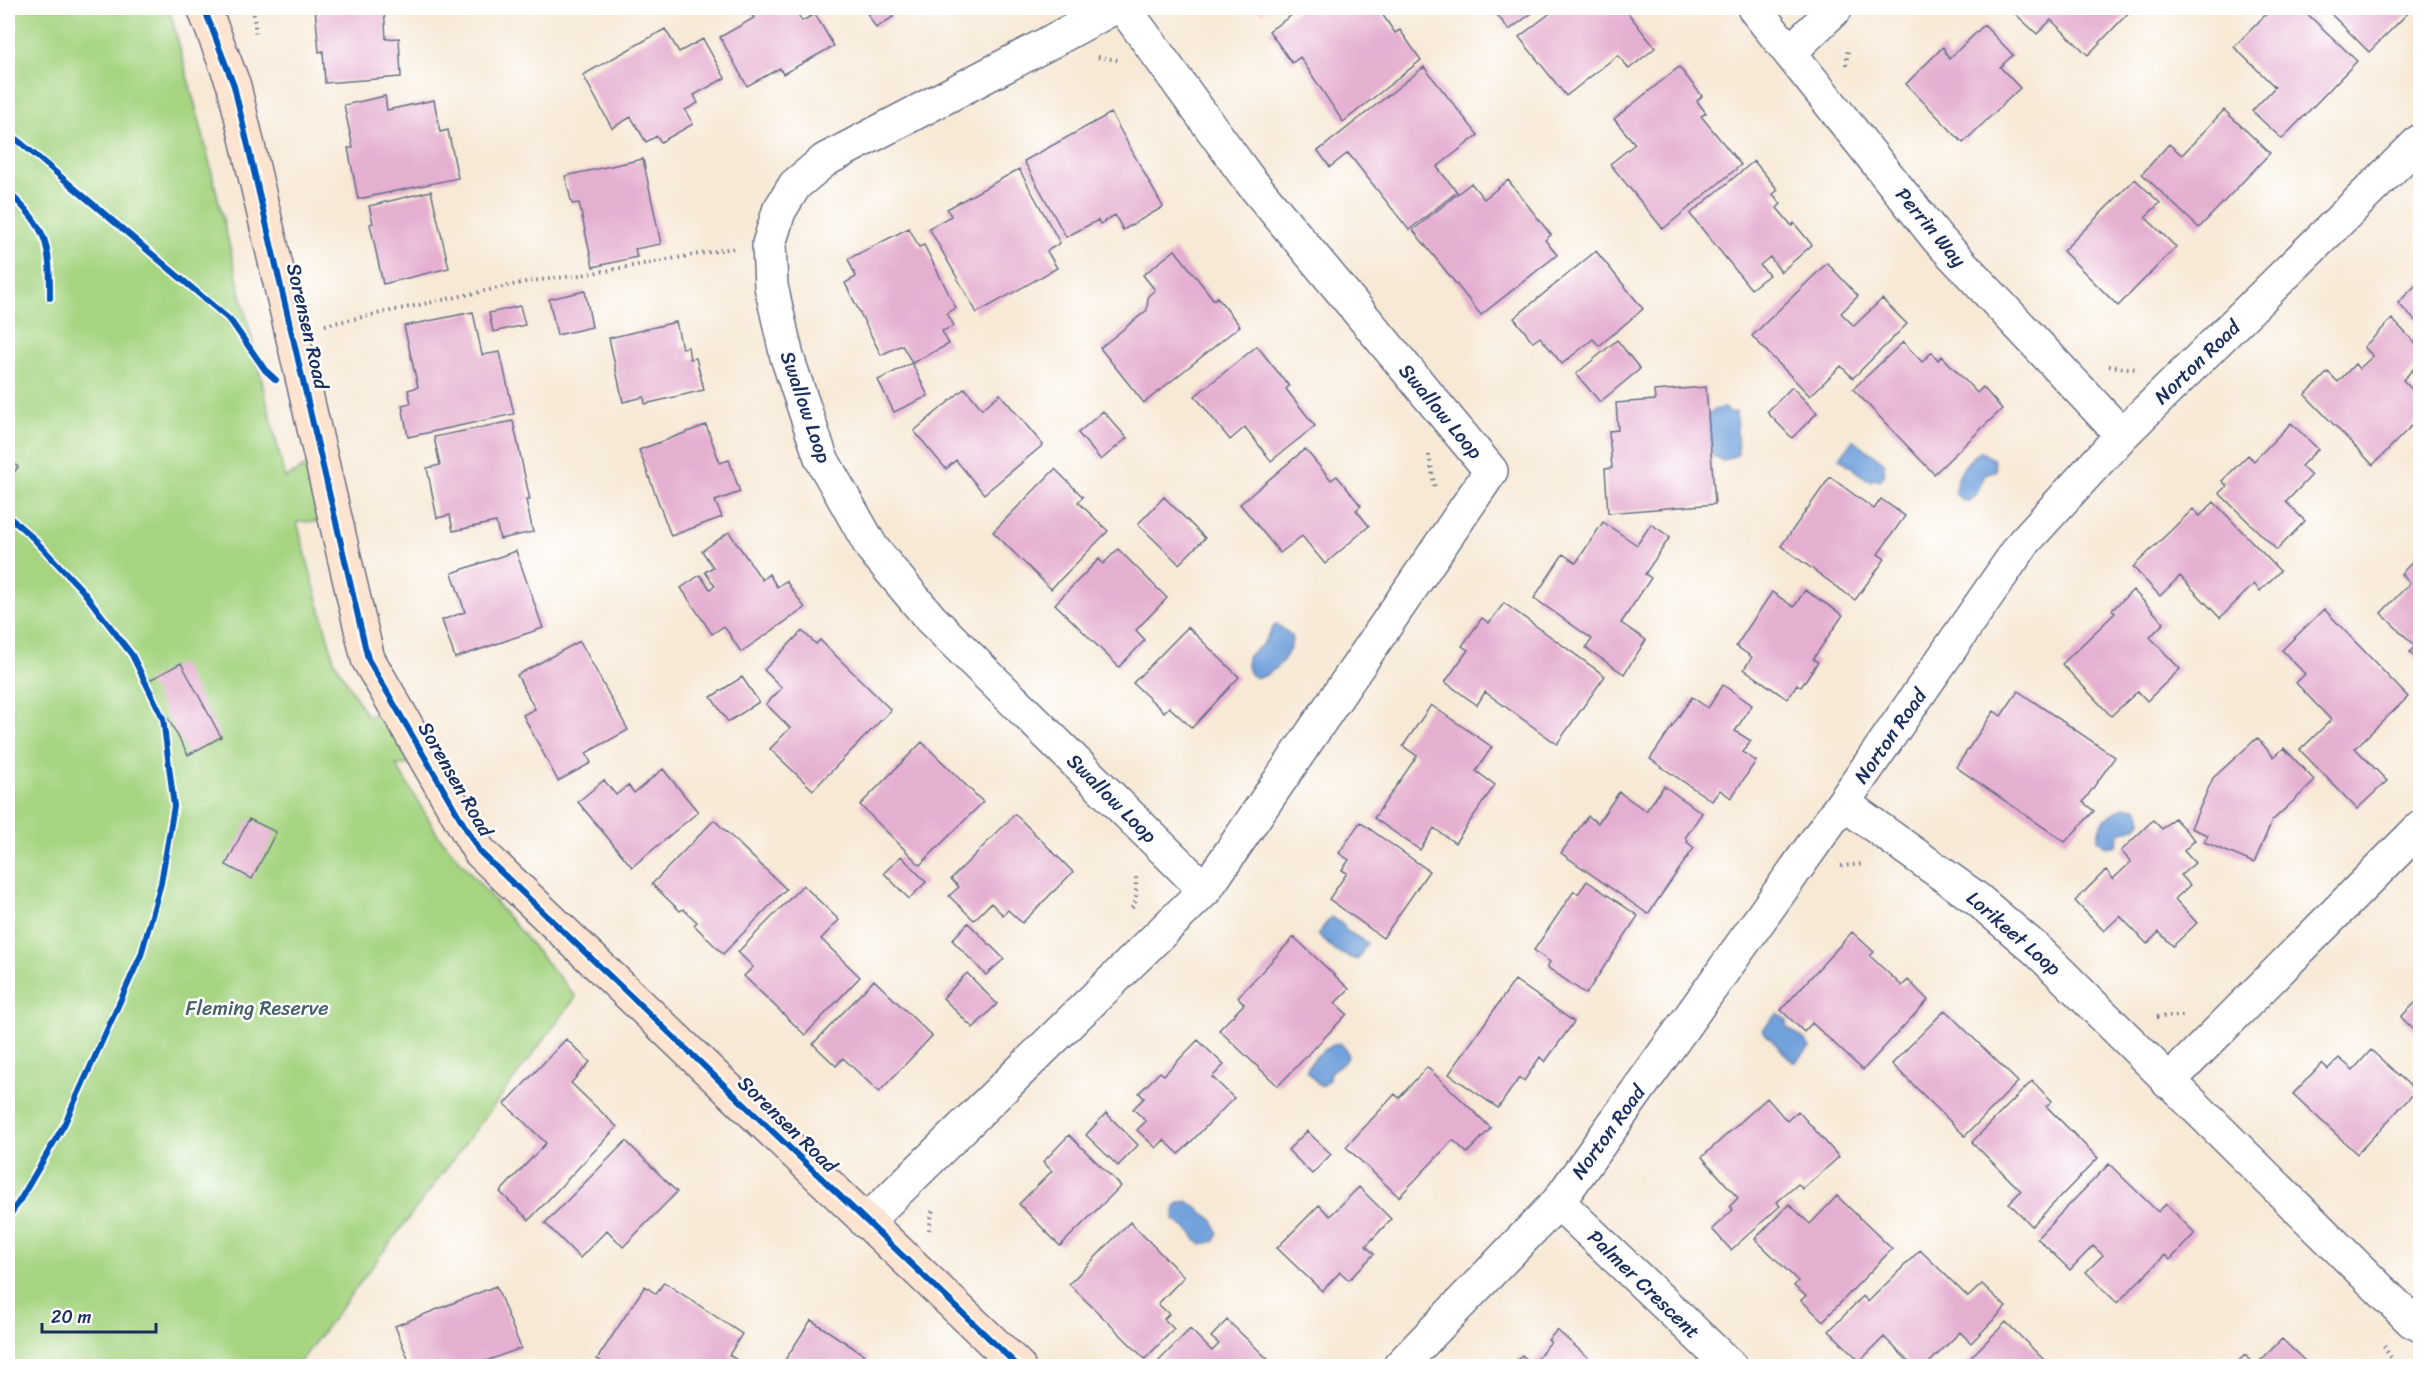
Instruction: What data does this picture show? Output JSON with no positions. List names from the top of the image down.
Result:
{
  "streets": {
    "street": [
      "Perrin Way",
      "Sorensen Road",
      "Norton Road",
      "Swallow Loop",
      "Lorikeet Loop",
      "Palmer Crescent"
    ]
  },
  "crossings": [
    ["Perrin Way", "Norton Road"],
    ["Sorensen Road", "Swallow Loop"],
    ["Norton Road", "Lorikeet Loop"],
    ["Norton Road", "Palmer Crescent"]
  ],
  "parks": ["Fleming Reserve"],
  "scale_bar": "20 m"
}
